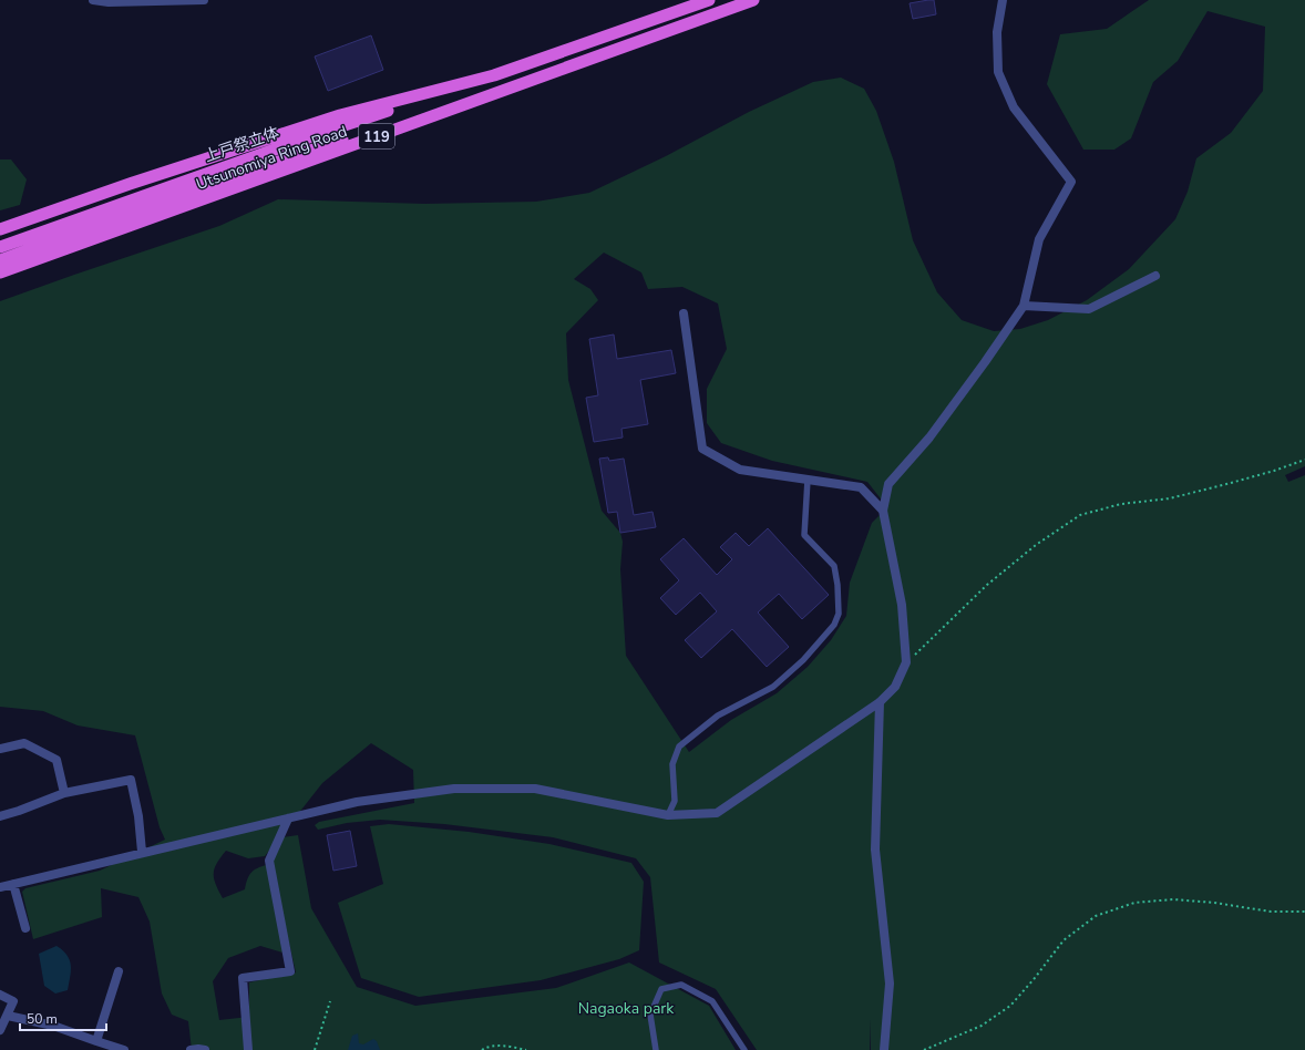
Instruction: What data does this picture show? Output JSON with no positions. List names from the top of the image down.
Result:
{
  "streets": {
    "highway": ["119", "上戸祭立体", "Utsunomiya Ring Road"]
  },
  "crossings": [
    ["上戸祭立体", "Utsunomiya Ring Road"]
  ],
  "parks": ["Nagaoka park"],
  "scale_bar": "50 m"
}
